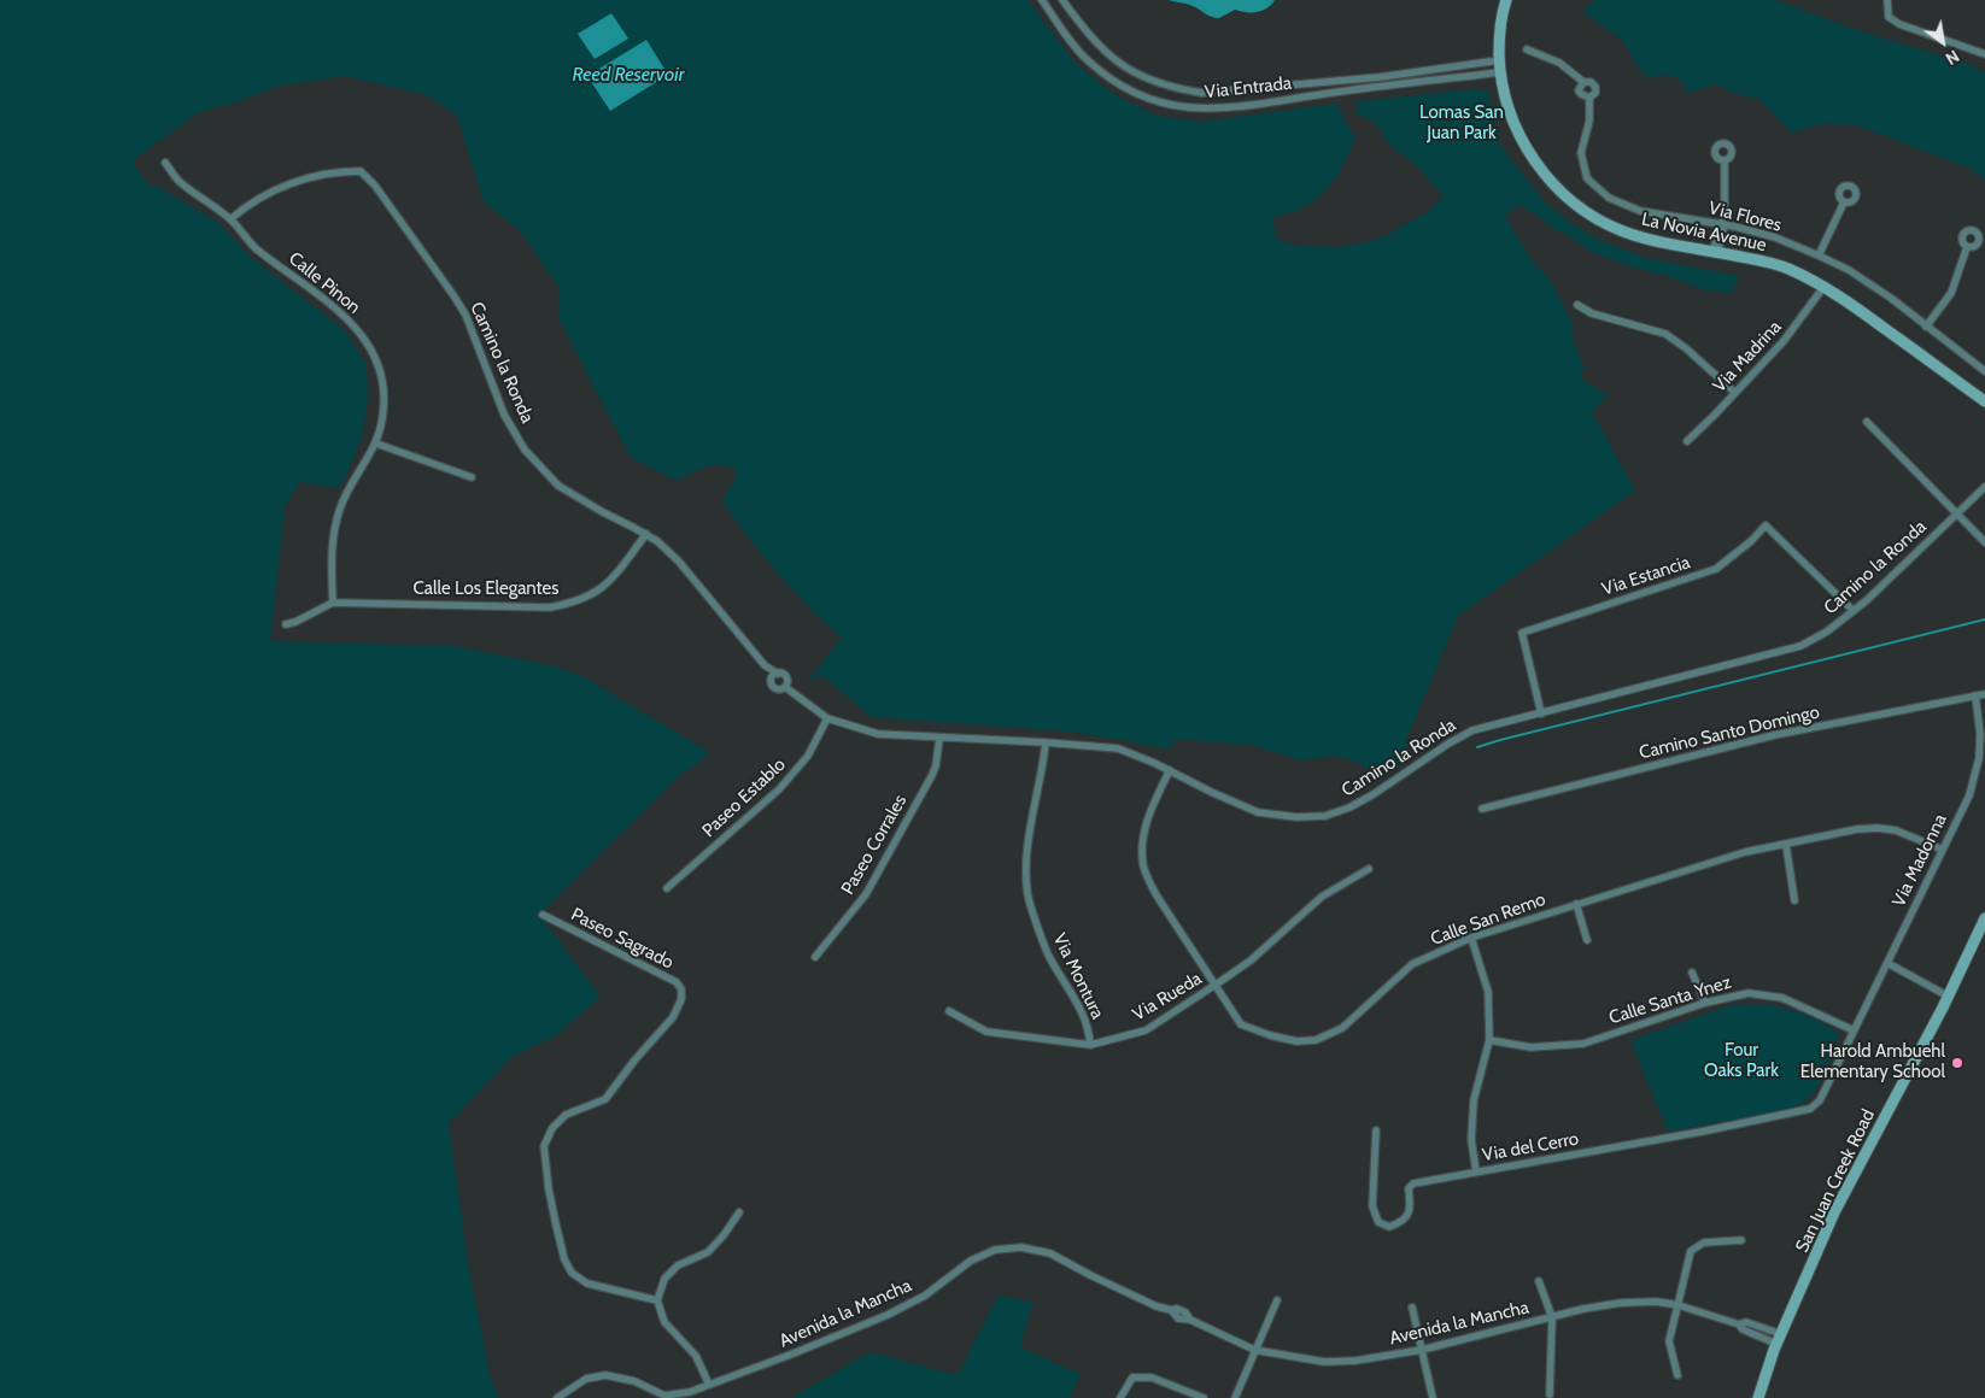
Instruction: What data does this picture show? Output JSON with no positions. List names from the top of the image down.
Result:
{
  "streets": {
    "main road": ["La Novia Avenue", "San Juan Creek Road"],
    "street": [
      "Via Entrada",
      "Via Flores",
      "Calle Pinon",
      "Via Madrina",
      "Camino la Ronda",
      "Via Estancia",
      "Calle Los Elegantes",
      "Camino Santo Domingo",
      "Paseo Establo",
      "Paseo Corrales",
      "Via Madonna",
      "Calle San Remo",
      "Paseo Sagrado",
      "Via Montura",
      "Via Rueda",
      "Calle Santa Ynez",
      "Via del Cerro",
      "Avenida la Mancha"
    ]
  },
  "crossings": [
    ["Via Entrada", "La Novia Avenue"],
    ["La Novia Avenue", "Via Madrina"],
    ["Calle Pinon", "Camino la Ronda"],
    ["Calle Pinon", "Calle Los Elegantes"],
    ["Camino la Ronda", "Via Estancia"],
    ["Camino la Ronda", "Calle Los Elegantes"],
    ["Camino la Ronda", "Paseo Establo"],
    ["Camino la Ronda", "Paseo Corrales"],
    ["Camino la Ronda", "Calle San Remo"],
    ["Camino la Ronda", "Via Montura"],
    ["Camino Santo Domingo", "Via Madonna"],
    ["Via Madonna", "Calle San Remo"],
    ["Via Madonna", "Calle Santa Ynez"],
    ["Via Madonna", "Via del Cerro"],
    ["Calle San Remo", "Via Rueda"],
    ["Via Montura", "Via Rueda"],
    ["San Juan Creek Road", "Avenida la Mancha"]
  ],
  "water": ["Reed Reservoir"],
  "parks": ["Lomas San Juan Park", "Four Oaks Park"],
  "places": ["Harold Ambuehl Elementary School"],
  "north": "bottom right"
}
